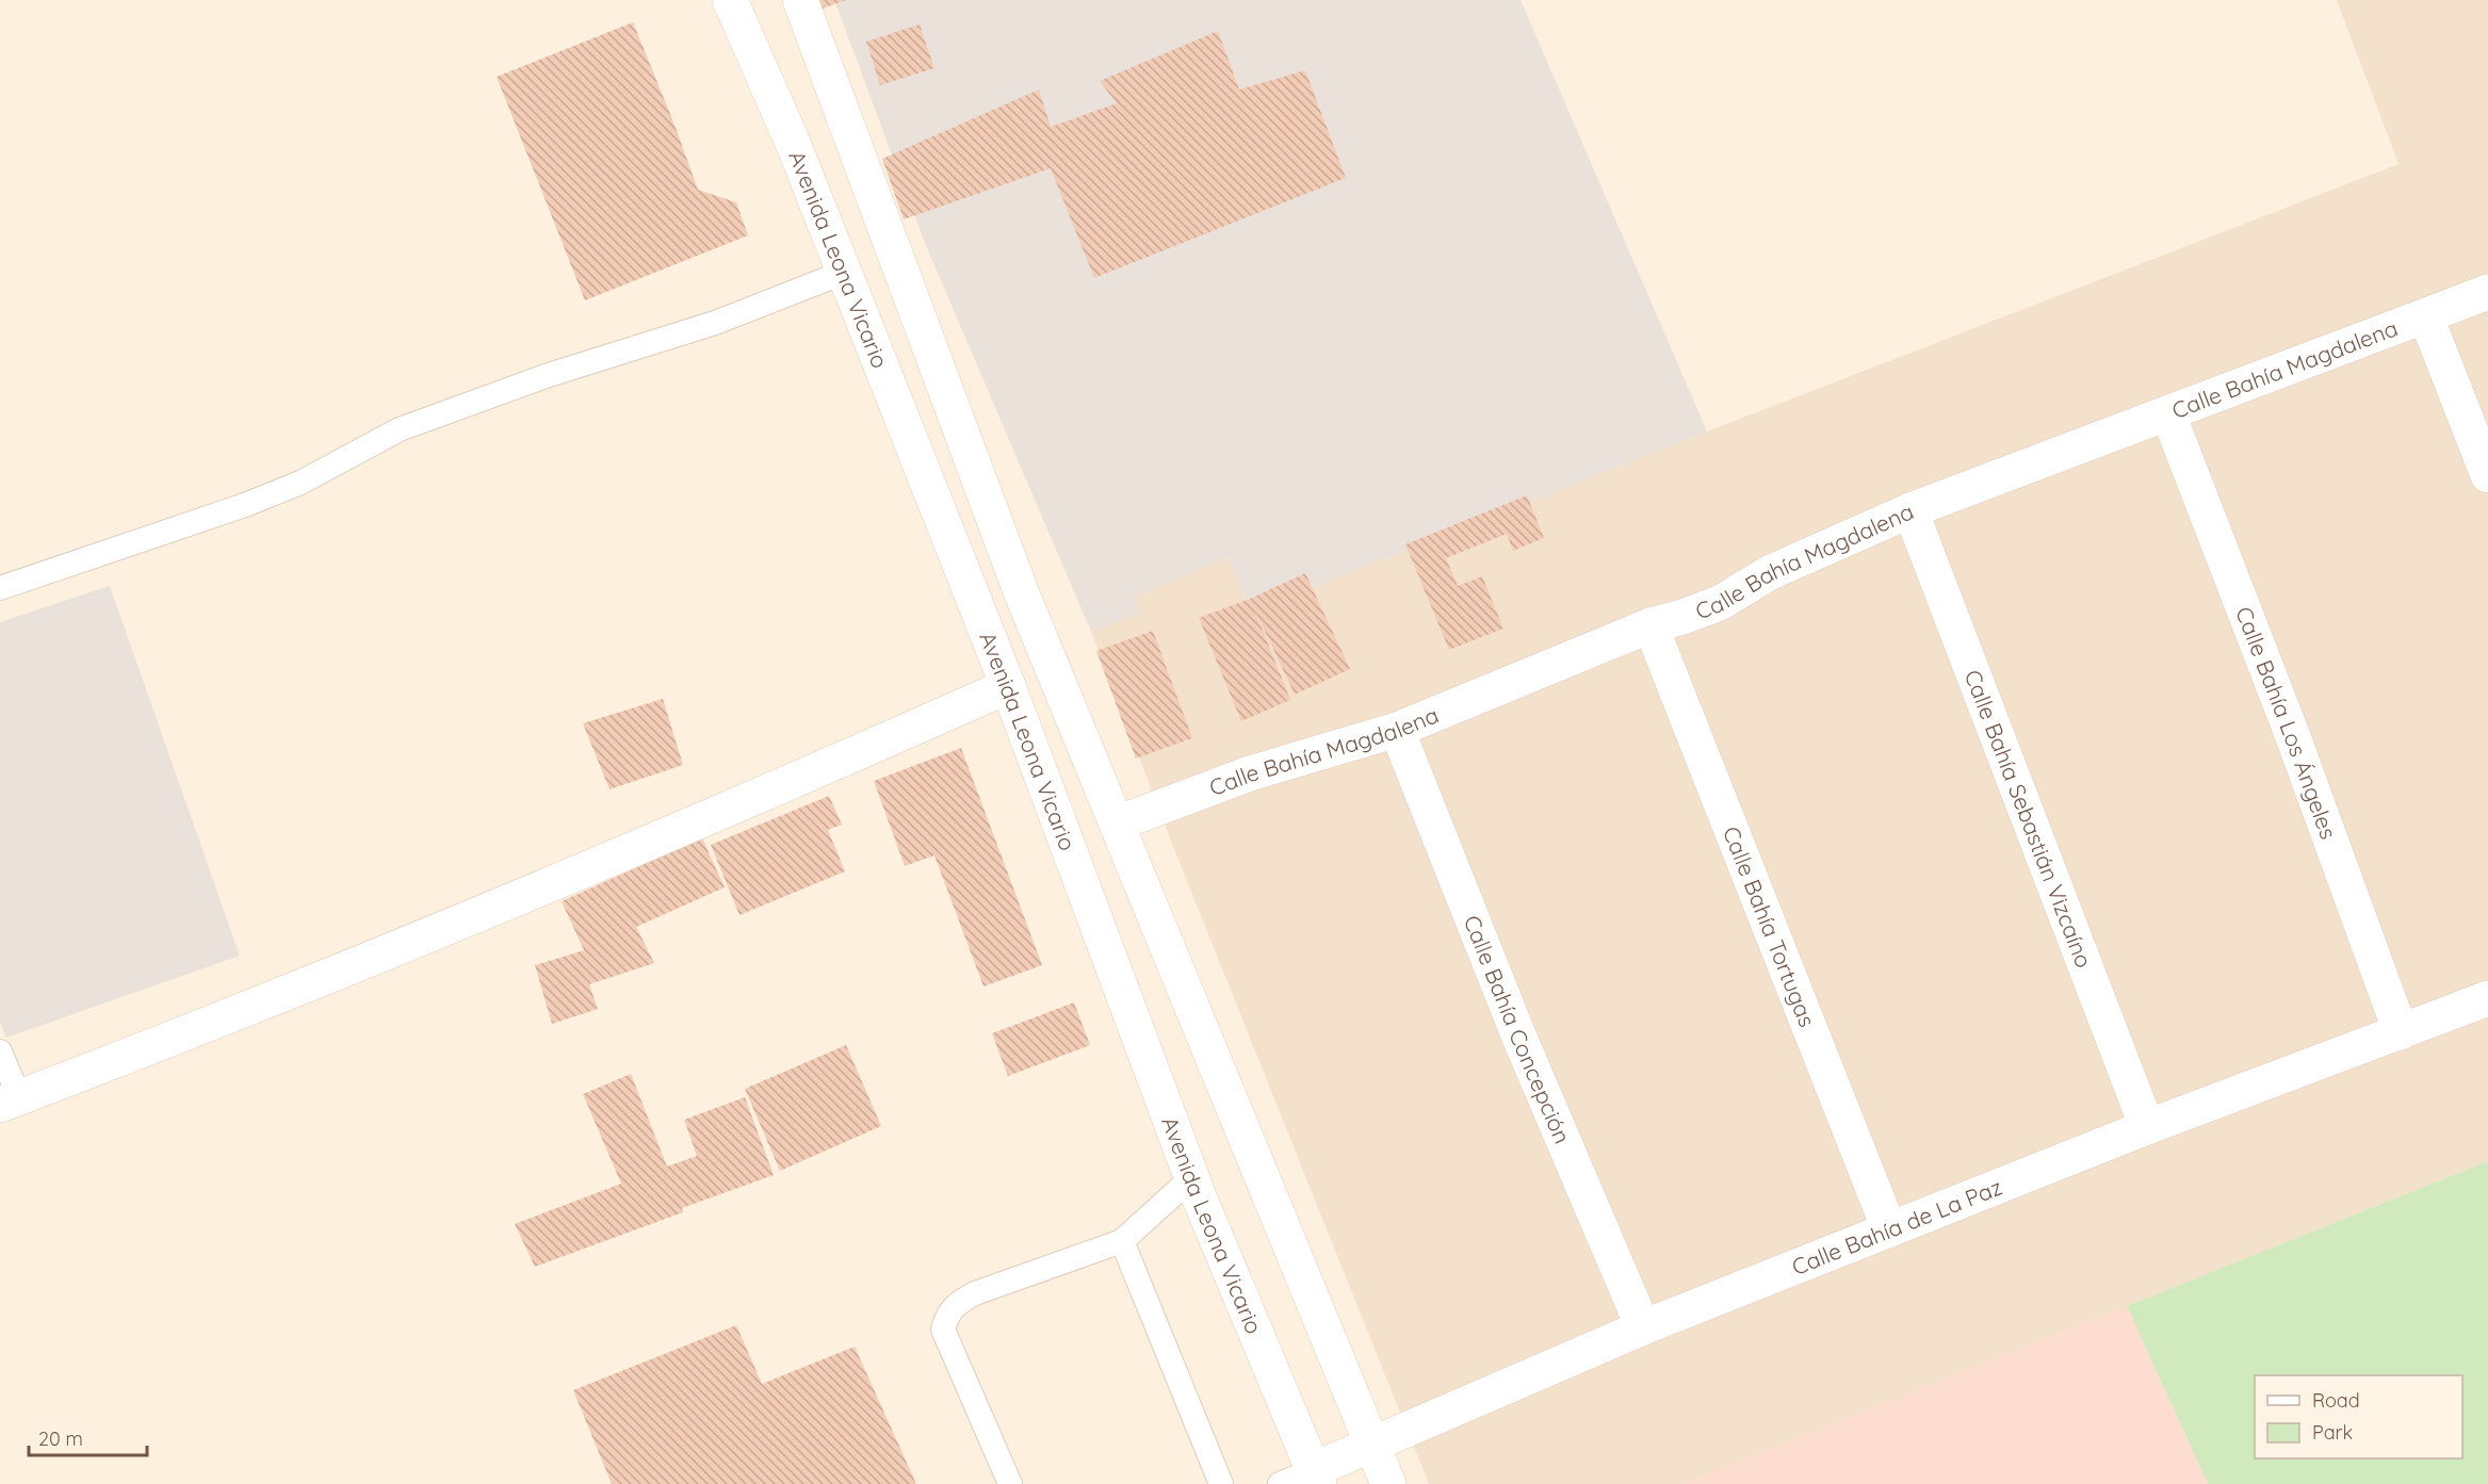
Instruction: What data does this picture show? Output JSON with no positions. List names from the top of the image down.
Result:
{
  "streets": {
    "street": [
      "Avenida Leona Vicario",
      "Calle Bahía Magdalena",
      "Calle Bahía Los Ángeles",
      "Calle Bahía Sebastián Vizcaíno",
      "Calle Bahía Tortugas",
      "Calle Bahía Concepción",
      "Calle Bahía de La Paz"
    ]
  },
  "crossings": [
    ["Avenida Leona Vicario", "Calle Bahía de La Paz"],
    ["Calle Bahía Magdalena", "Calle Bahía Los Ángeles"],
    ["Calle Bahía Magdalena", "Calle Bahía Sebastián Vizcaíno"],
    ["Calle Bahía Magdalena", "Calle Bahía Tortugas"],
    ["Calle Bahía Magdalena", "Calle Bahía Concepción"],
    ["Calle Bahía Los Ángeles", "Calle Bahía de La Paz"],
    ["Calle Bahía Sebastián Vizcaíno", "Calle Bahía de La Paz"],
    ["Calle Bahía Tortugas", "Calle Bahía de La Paz"],
    ["Calle Bahía Concepción", "Calle Bahía de La Paz"]
  ],
  "legend": ["Road", "Park"],
  "scale_bar": "20 m"
}
